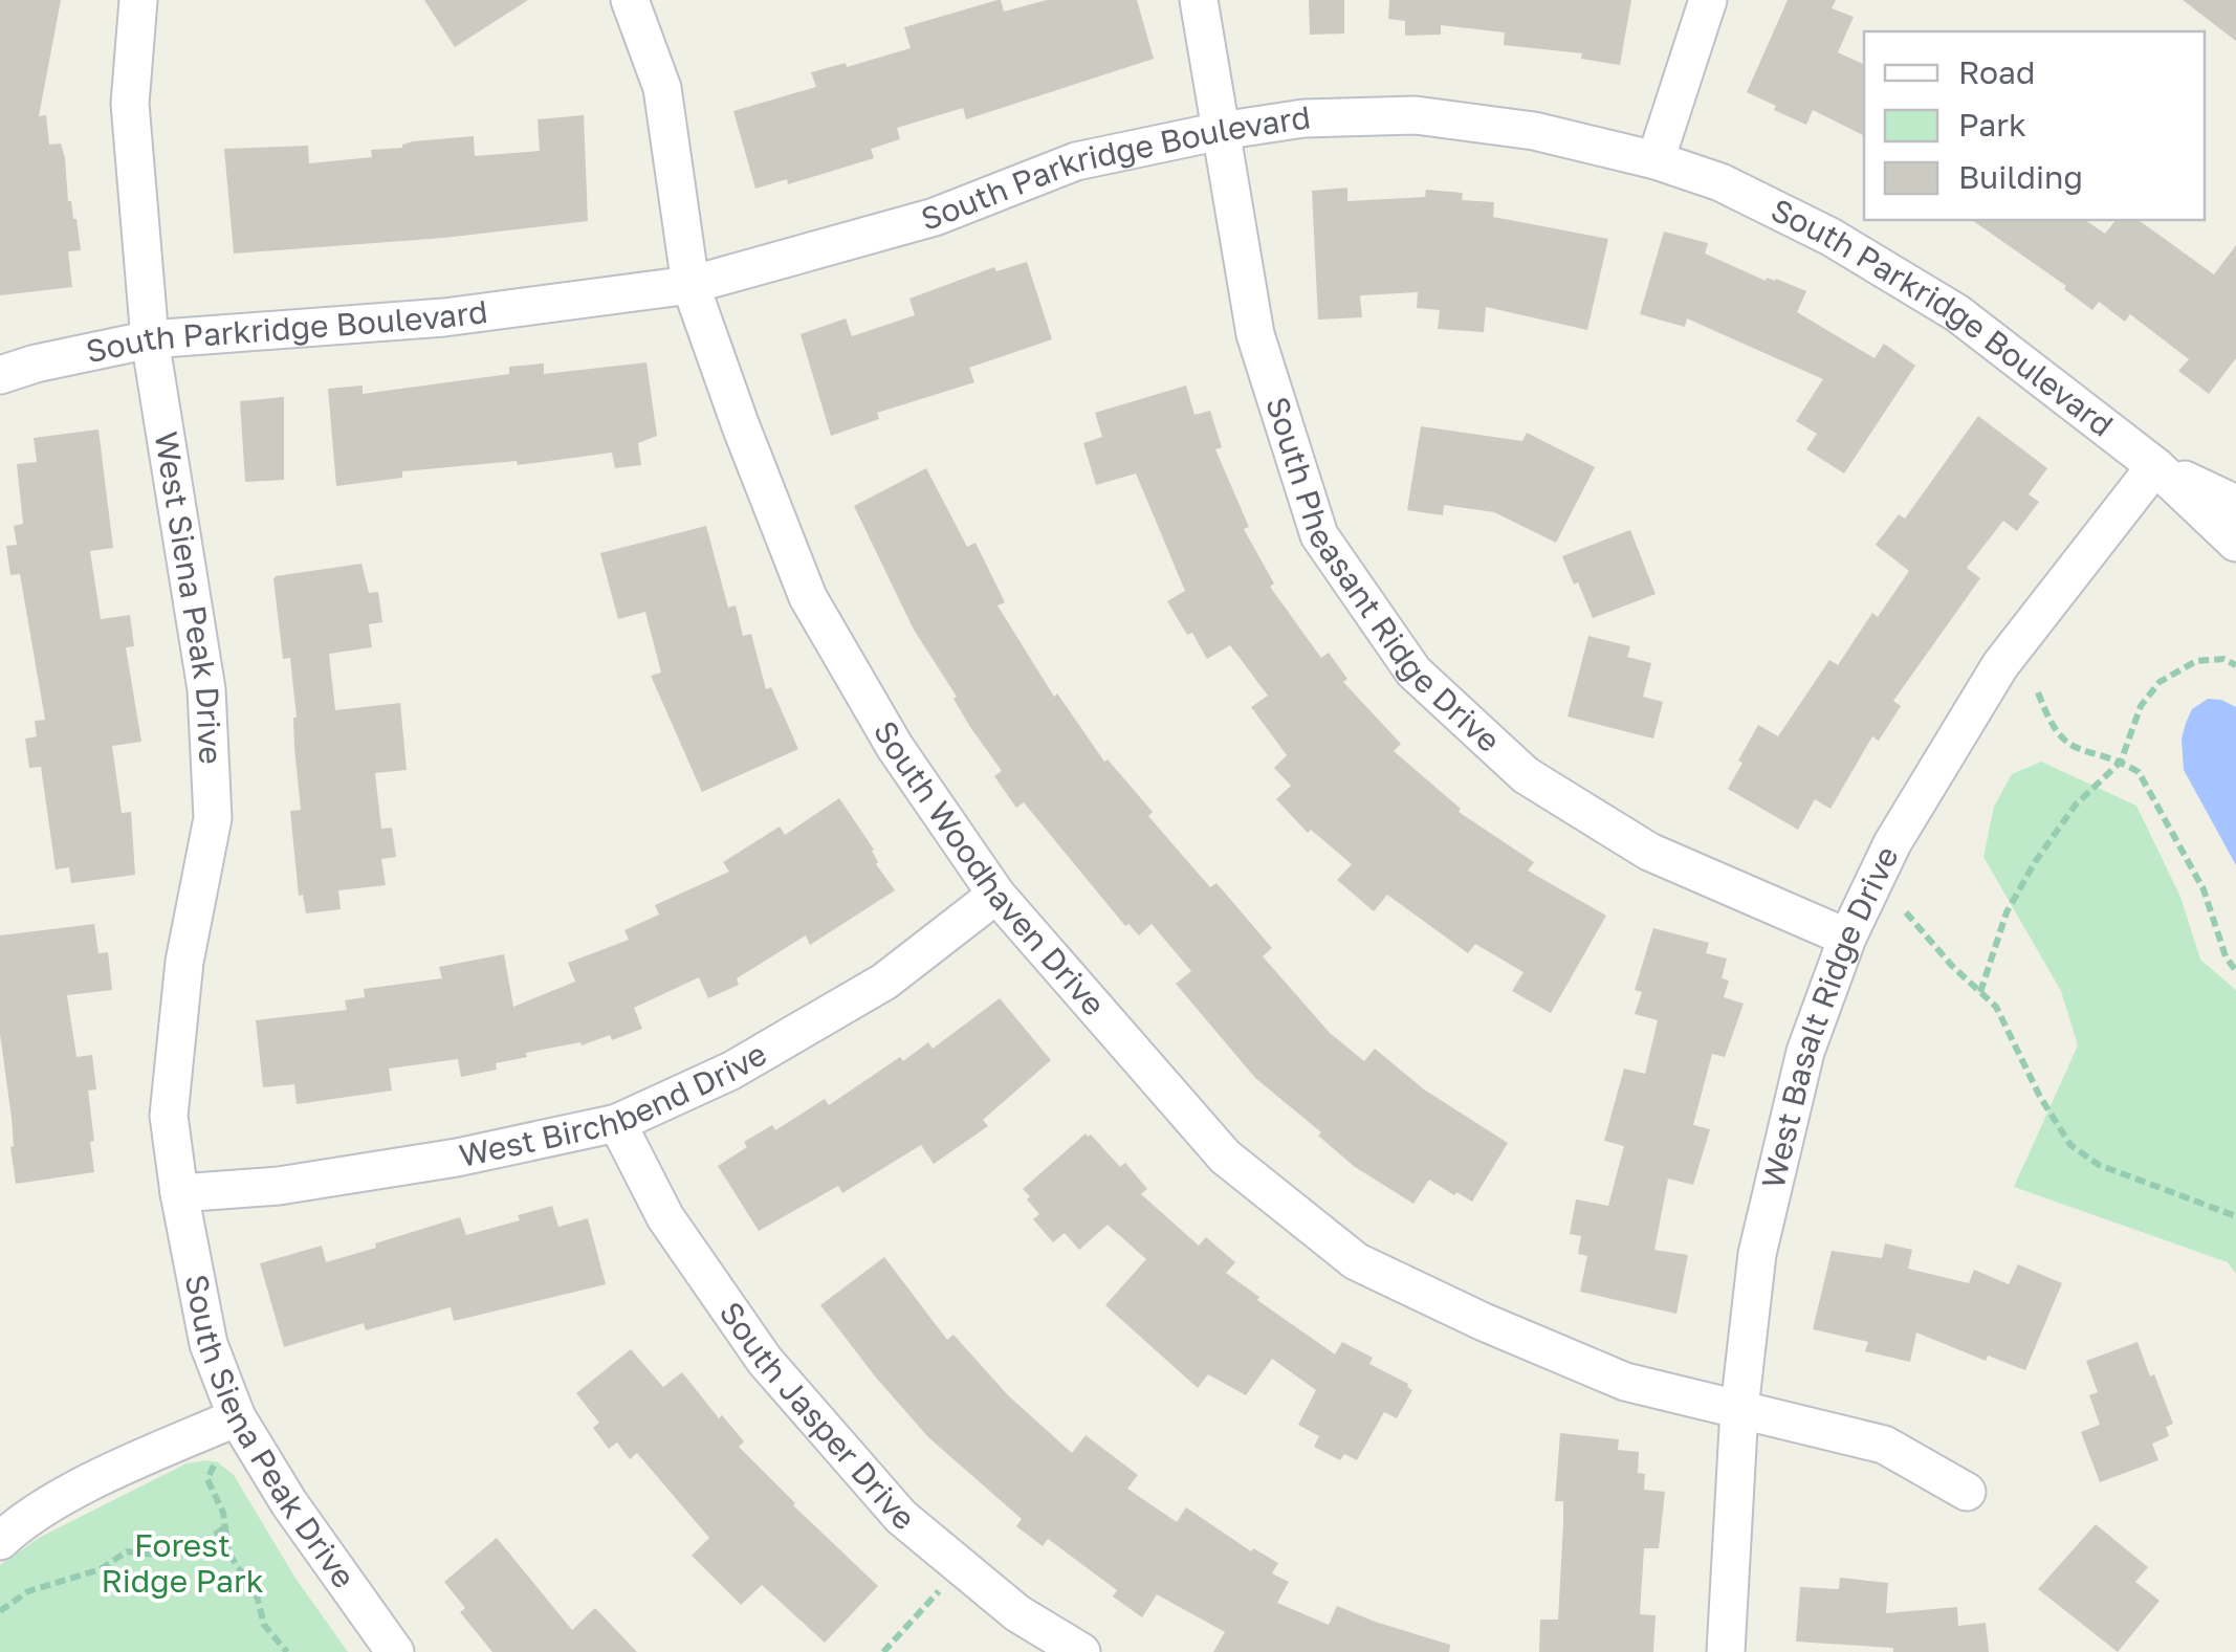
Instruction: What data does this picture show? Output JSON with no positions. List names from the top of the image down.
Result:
{
  "streets": {
    "street": [
      "South Parkridge Boulevard",
      "South Pheasant Ridge Drive",
      "West Siena Peak Drive",
      "South Woodhaven Drive",
      "West Basalt Ridge Drive",
      "West Birchbend Drive",
      "South Jasper Drive",
      "South Siena Peak Drive"
    ]
  },
  "crossings": [
    ["South Parkridge Boulevard", "South Pheasant Ridge Drive"],
    ["South Parkridge Boulevard", "West Siena Peak Drive"],
    ["South Parkridge Boulevard", "South Woodhaven Drive"],
    ["South Parkridge Boulevard", "West Basalt Ridge Drive"],
    ["South Pheasant Ridge Drive", "West Basalt Ridge Drive"],
    ["West Siena Peak Drive", "West Birchbend Drive"],
    ["West Siena Peak Drive", "South Siena Peak Drive"],
    ["South Woodhaven Drive", "West Basalt Ridge Drive"],
    ["South Woodhaven Drive", "West Birchbend Drive"],
    ["West Birchbend Drive", "South Jasper Drive"],
    ["West Birchbend Drive", "South Siena Peak Drive"]
  ],
  "parks": ["Forest Ridge Park"],
  "legend": ["Road", "Park", "Building"]
}
